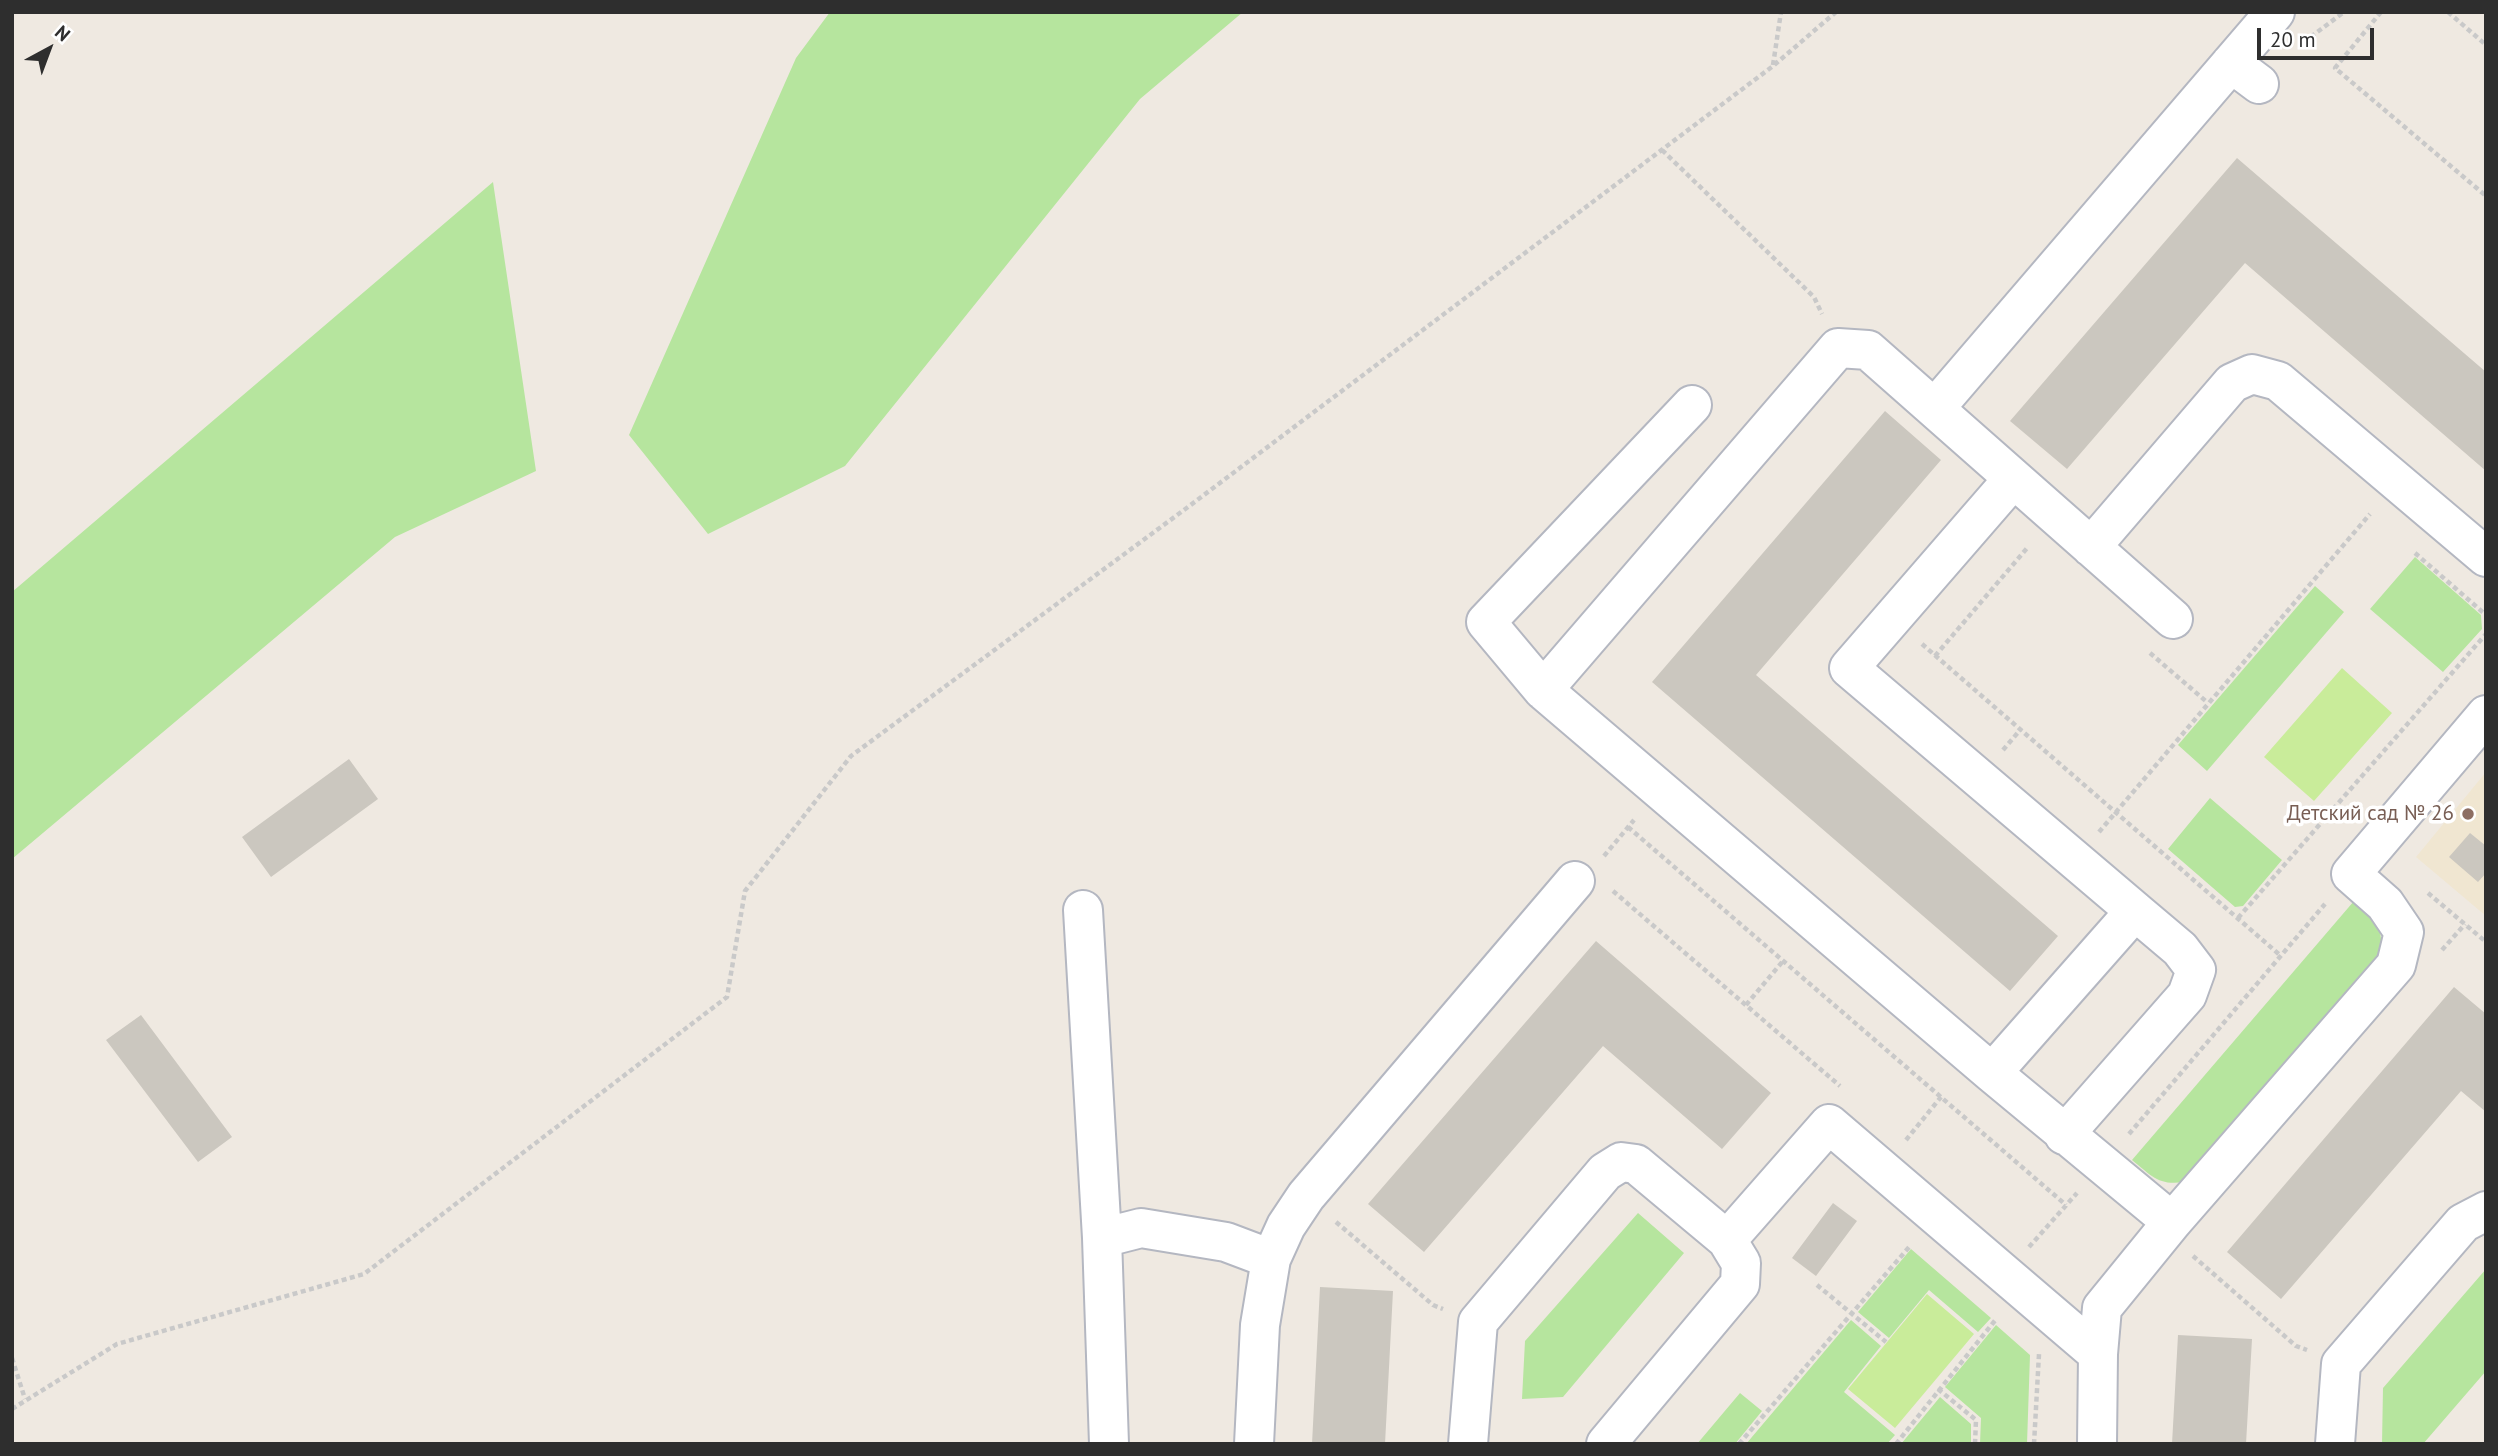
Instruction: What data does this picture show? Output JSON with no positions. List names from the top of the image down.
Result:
{
  "places": ["Детский сад № 26"],
  "scale_bar": "20 m",
  "north": "top right"
}
